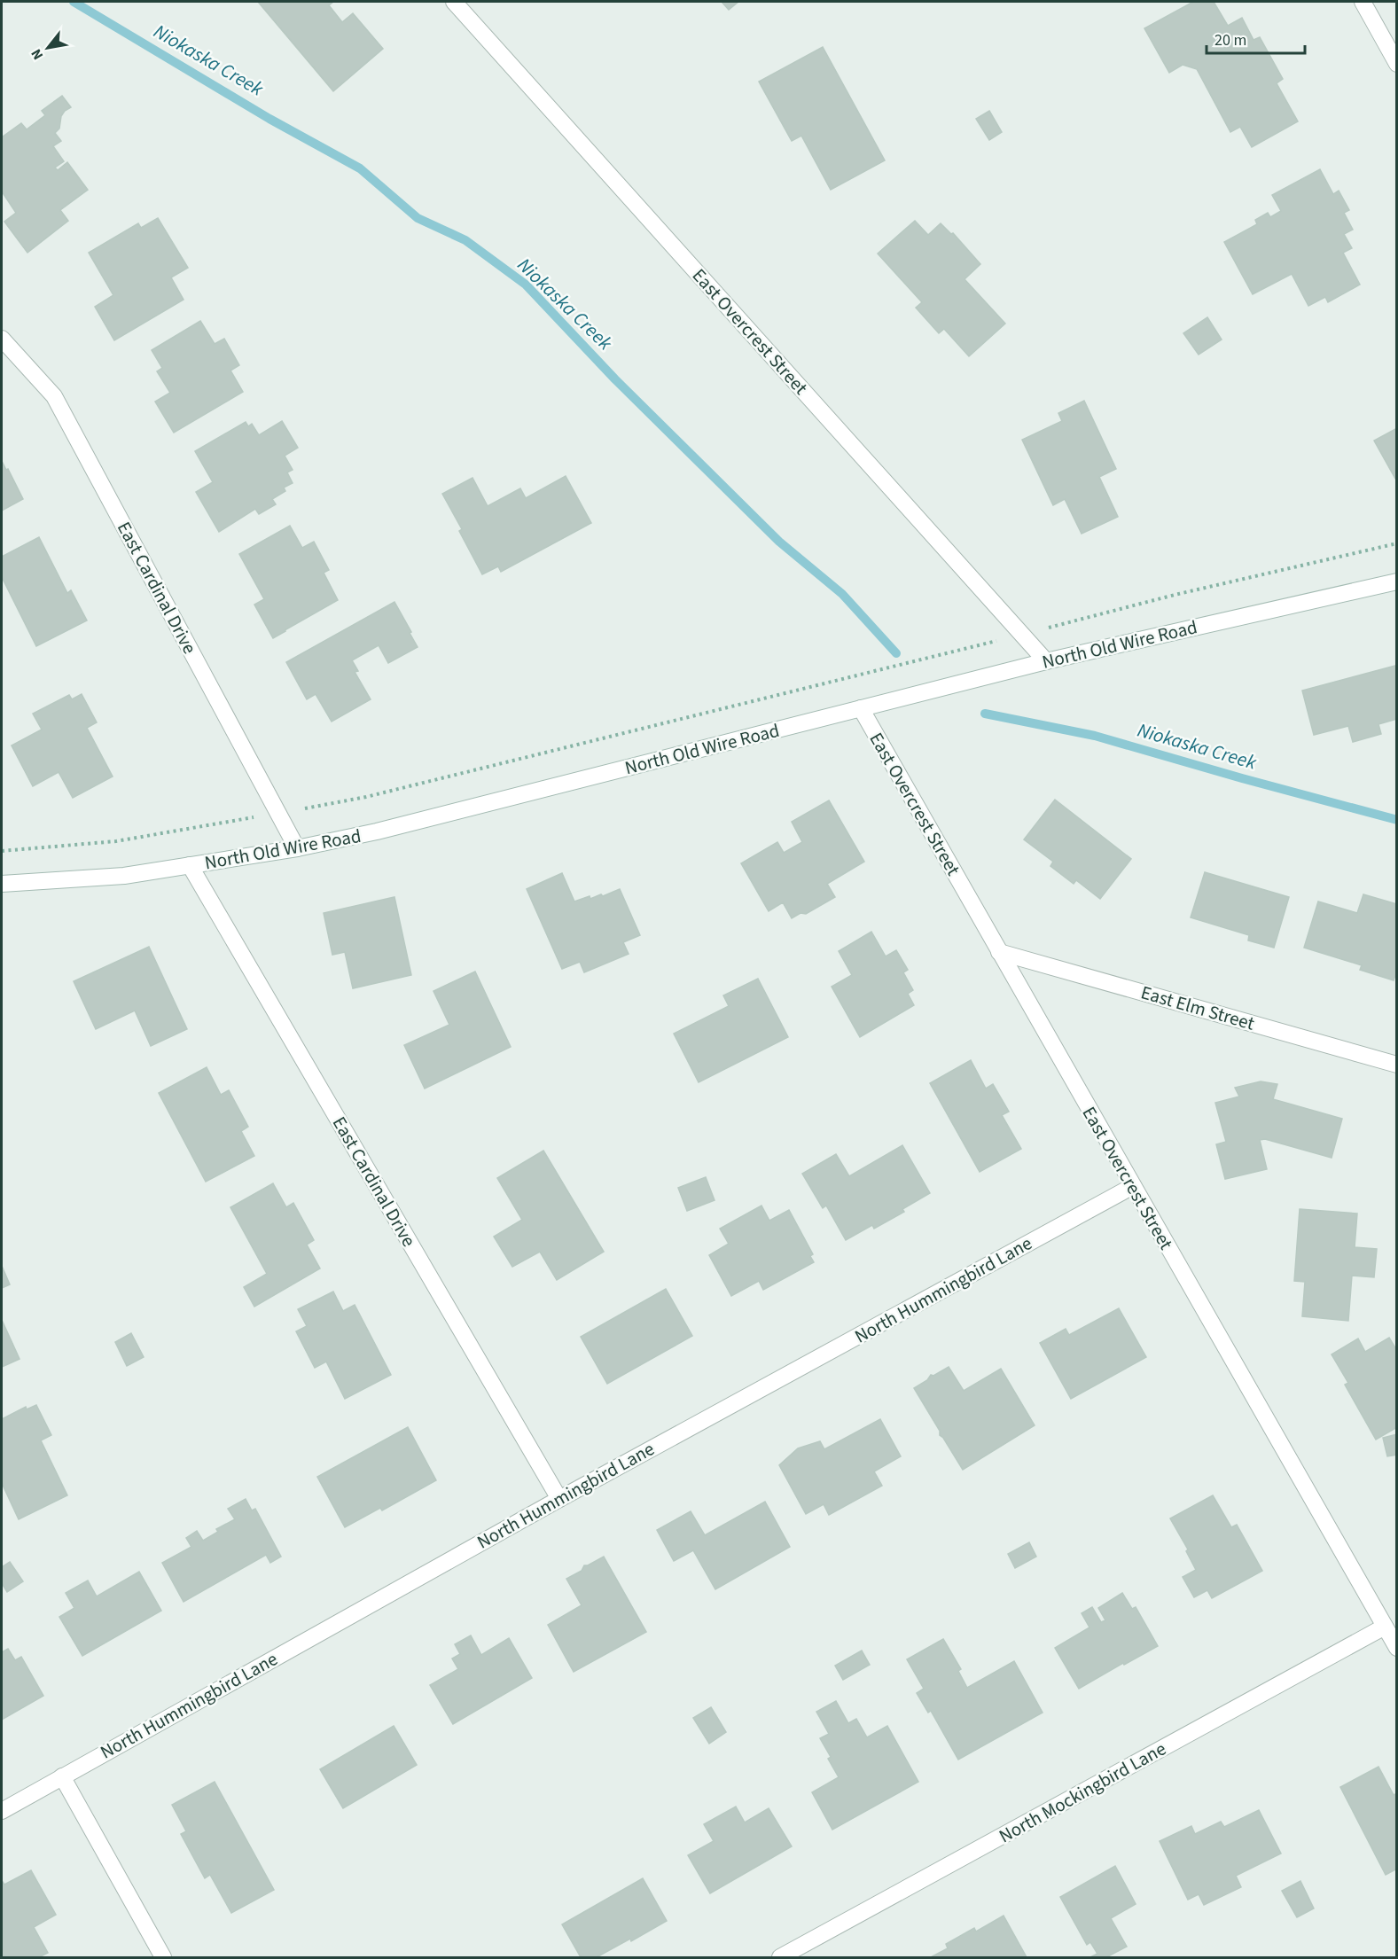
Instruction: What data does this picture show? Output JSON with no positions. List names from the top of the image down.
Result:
{
  "streets": {
    "street": [
      "East Overcrest Street",
      "East Cardinal Drive",
      "North Old Wire Road",
      "East Elm Street",
      "North Hummingbird Lane",
      "North Mockingbird Lane"
    ]
  },
  "crossings": [
    ["East Overcrest Street", "North Old Wire Road"],
    ["East Overcrest Street", "East Elm Street"],
    ["East Overcrest Street", "North Hummingbird Lane"],
    ["East Overcrest Street", "North Mockingbird Lane"],
    ["East Cardinal Drive", "North Old Wire Road"],
    ["East Cardinal Drive", "North Hummingbird Lane"]
  ],
  "water": ["Niokaska Creek"],
  "scale_bar": "20 m",
  "north": "bottom left"
}
